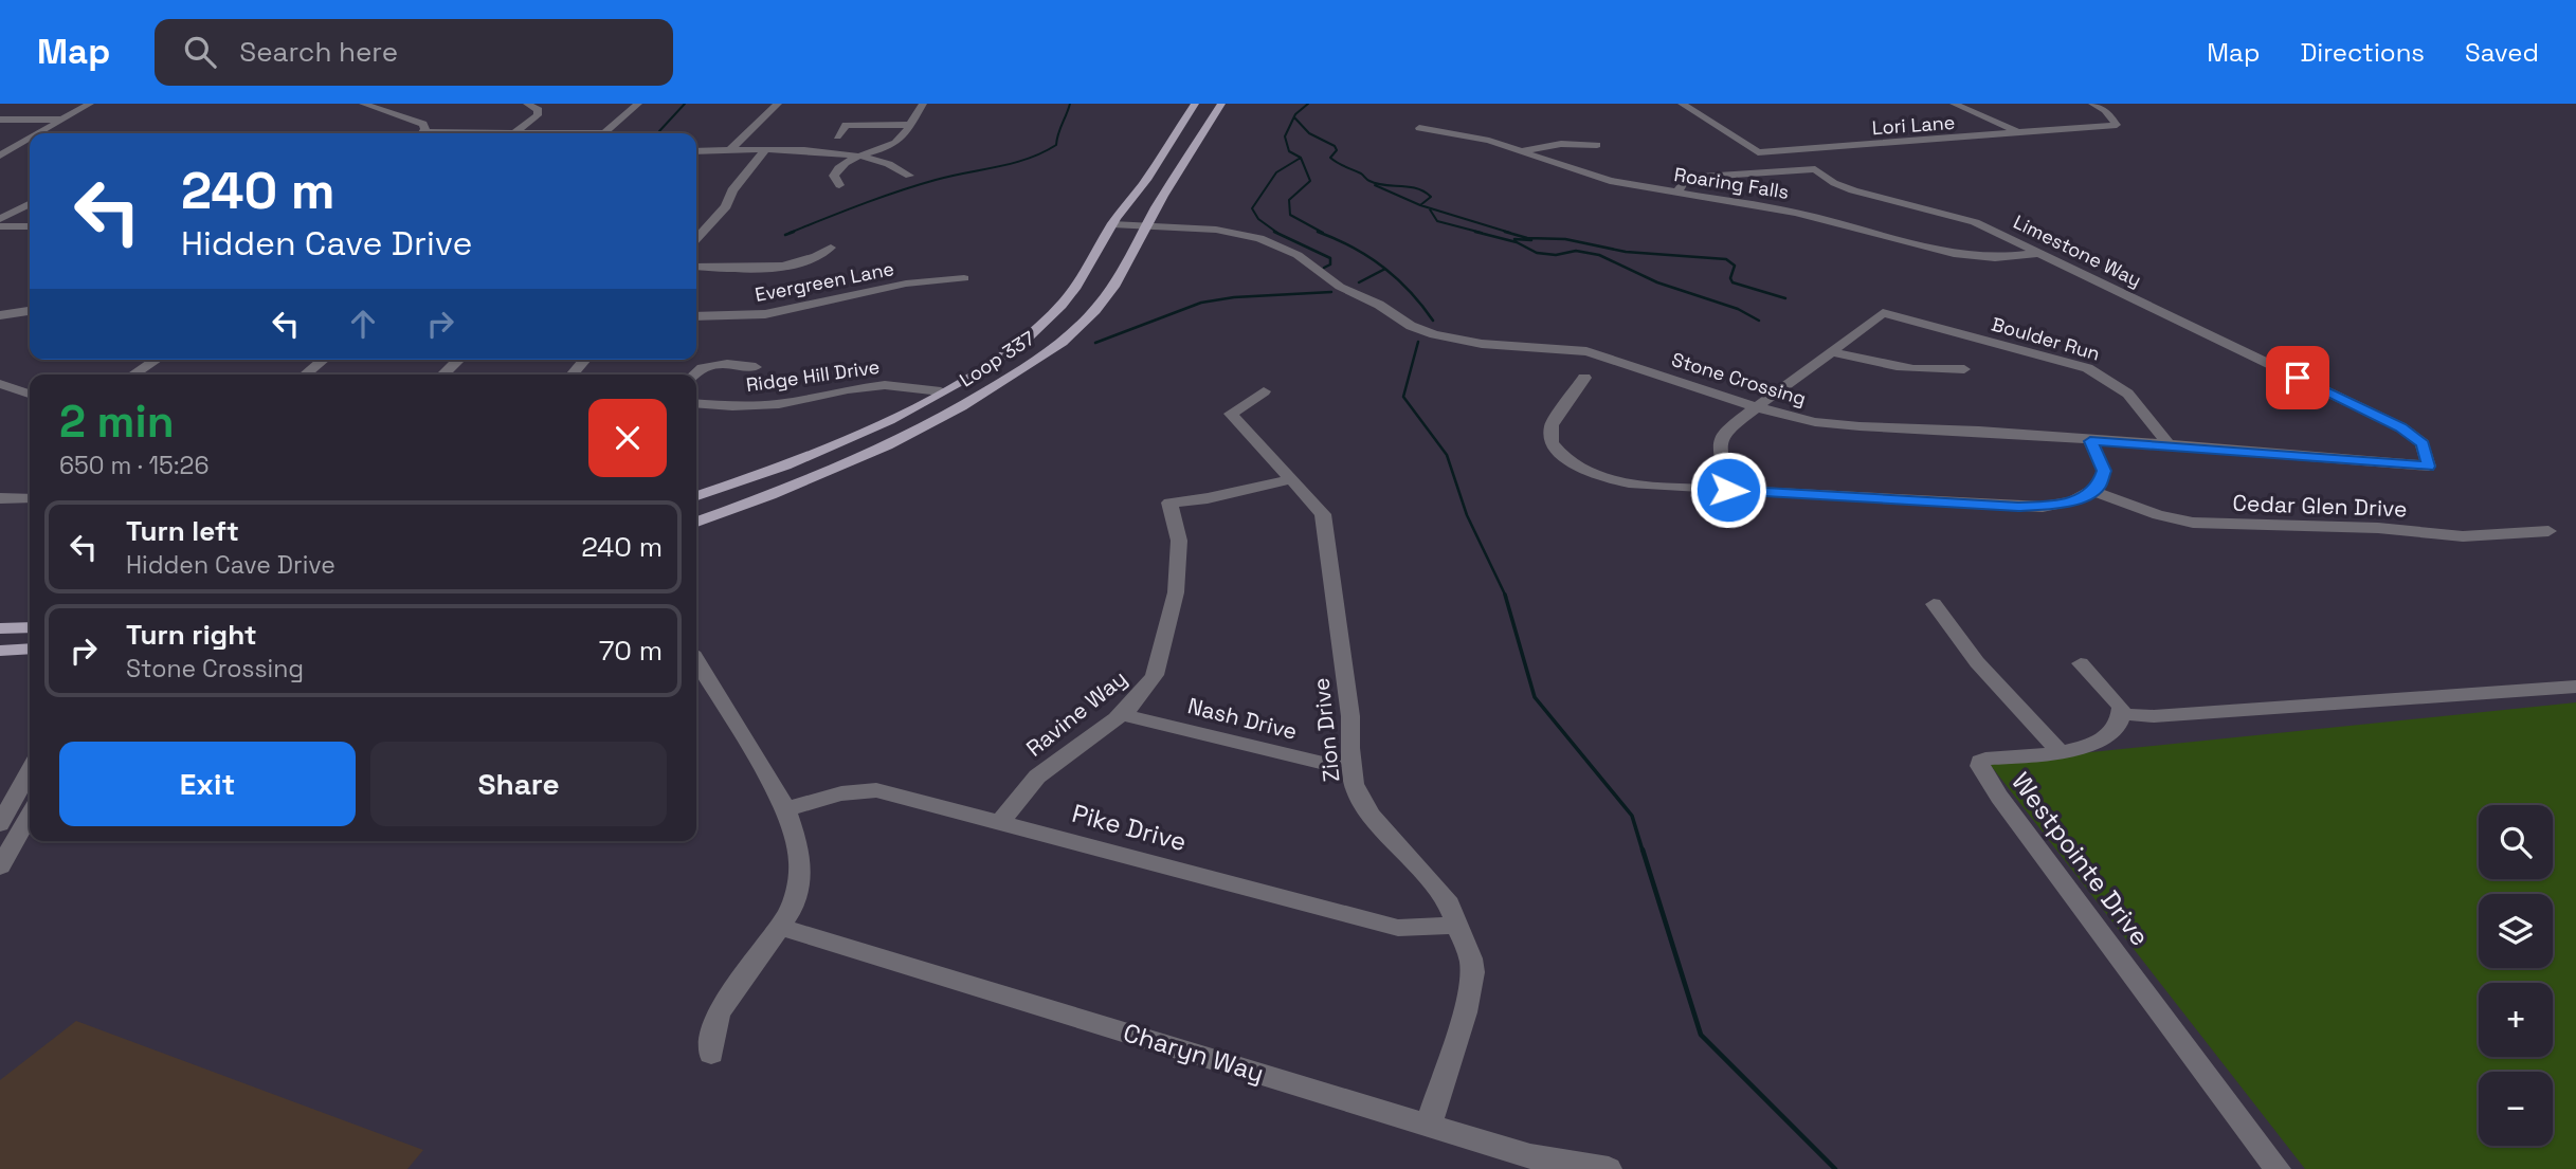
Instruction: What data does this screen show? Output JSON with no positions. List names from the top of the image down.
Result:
{
  "streets": {
    "main road": ["Loop 337"],
    "street": [
      "Lori Lane",
      "Roaring Falls",
      "Limestone Way",
      "Evergreen Lane",
      "Boulder Run",
      "Ridge Hill Drive",
      "Stone Crossing",
      "Cedar Glen Drive",
      "Ravine Way",
      "Nash Drive",
      "Zion Drive",
      "Pike Drive",
      "Westpointe Drive",
      "Charyn Way"
    ]
  },
  "crossings": [
    ["Roaring Falls", "Limestone Way"],
    ["Limestone Way", "Stone Crossing"],
    ["Boulder Run", "Stone Crossing"],
    ["Loop 337", "Ridge Hill Drive"],
    ["Loop 337", "Stone Crossing"],
    ["Ravine Way", "Nash Drive"],
    ["Ravine Way", "Zion Drive"],
    ["Ravine Way", "Pike Drive"],
    ["Nash Drive", "Zion Drive"],
    ["Zion Drive", "Pike Drive"],
    ["Zion Drive", "Charyn Way"]
  ],
  "page": {
    "header": "Map",
    "search": "Search here",
    "nav": ["Map", "Directions", "Saved"],
    "turn": ["240 m", "Hidden Cave Drive"],
    "heading": ["2 min", "650 m · 15:26"],
    "list": [
      {
        "name": "Turn left",
        "note": "Hidden Cave Drive",
        "value": "240 m"
      },
      {
        "name": "Turn right",
        "note": "Stone Crossing",
        "value": "70 m"
      }
    ],
    "buttons": ["Exit", "Share"],
    "map_buttons": ["+", "−"]
  }
}
